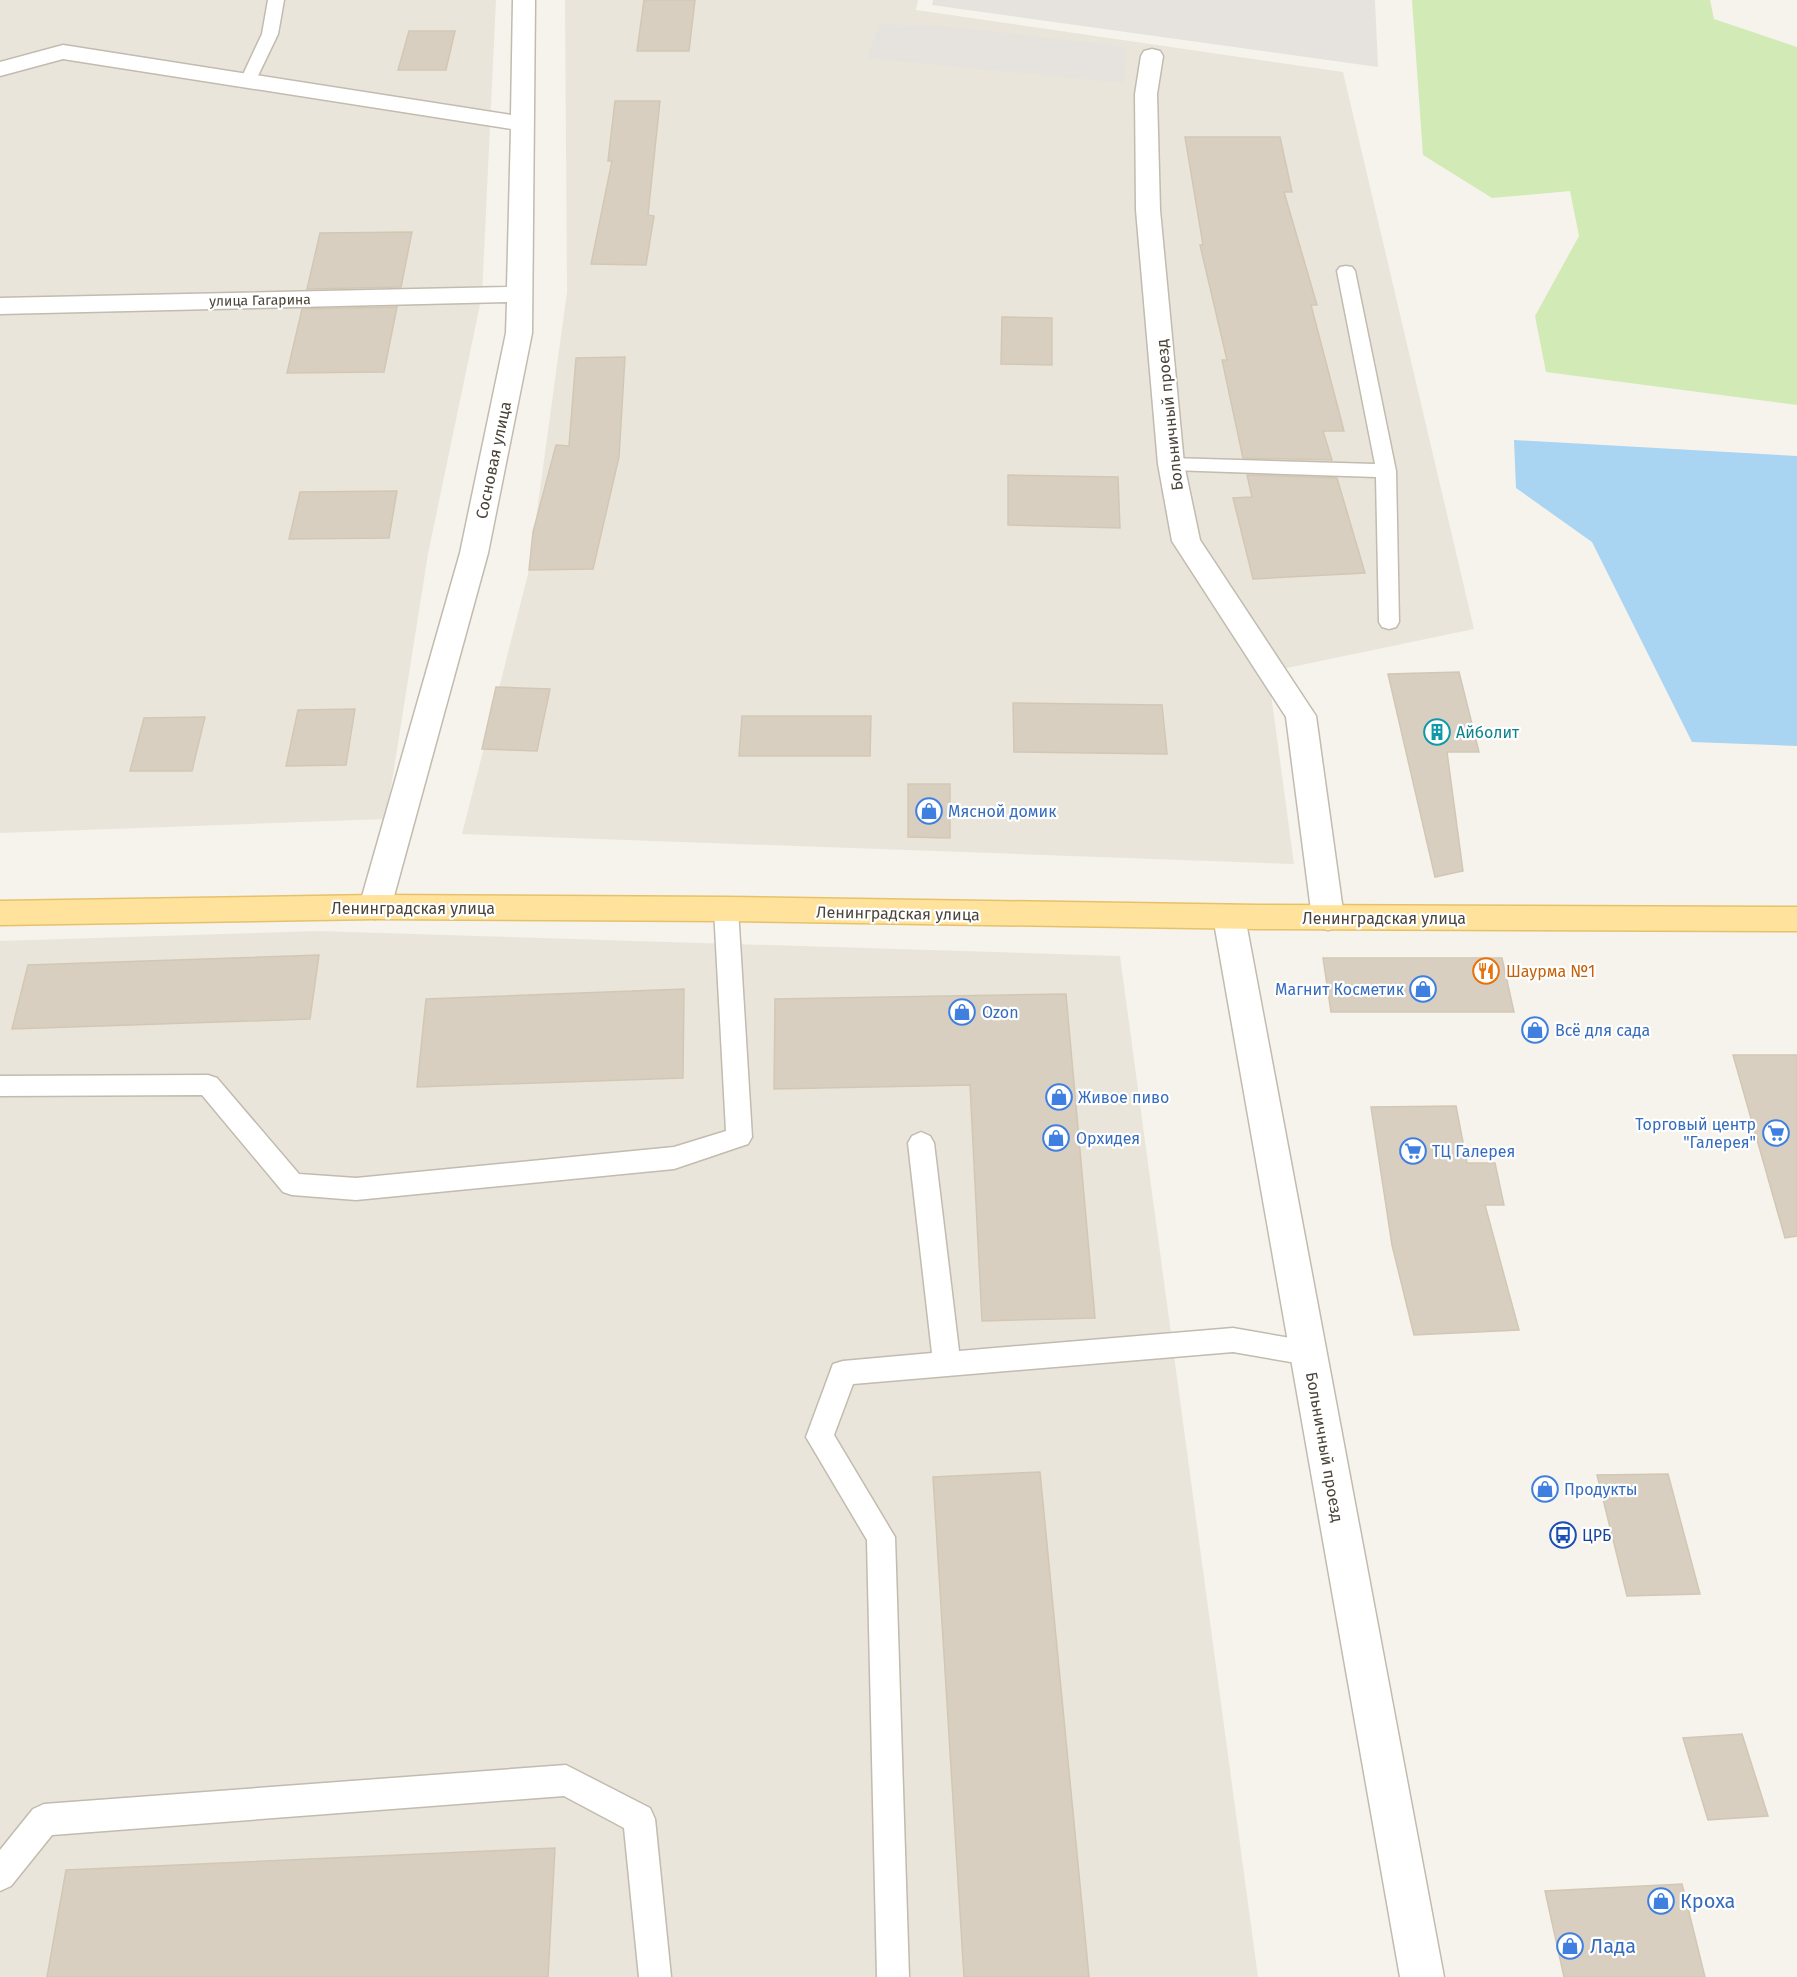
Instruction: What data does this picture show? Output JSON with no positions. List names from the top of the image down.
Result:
{
  "streets": {
    "main road": ["Ленинградская улица"],
    "street": ["улица Гагарина", "Больничный проезд", "Сосновая улица"]
  },
  "crossings": [
    ["улица Гагарина", "Сосновая улица"],
    ["Больничный проезд", "Ленинградская улица"],
    ["Сосновая улица", "Ленинградская улица"]
  ],
  "places": {
    "building": ["Айболит"],
    "shop": [
      "Мясной домик",
      "Магнит Косметик",
      "Ozon",
      "Всё для сада",
      "Живое пиво",
      "Орхидея",
      "Продукты",
      "Кроха",
      "Лада"
    ],
    "restaurant": ["Шаурма №1"],
    "supermarket": ["Торговый центр \"Галерея\"", "ТЦ Галерея"],
    "bus stop": ["ЦРБ"]
  }
}
